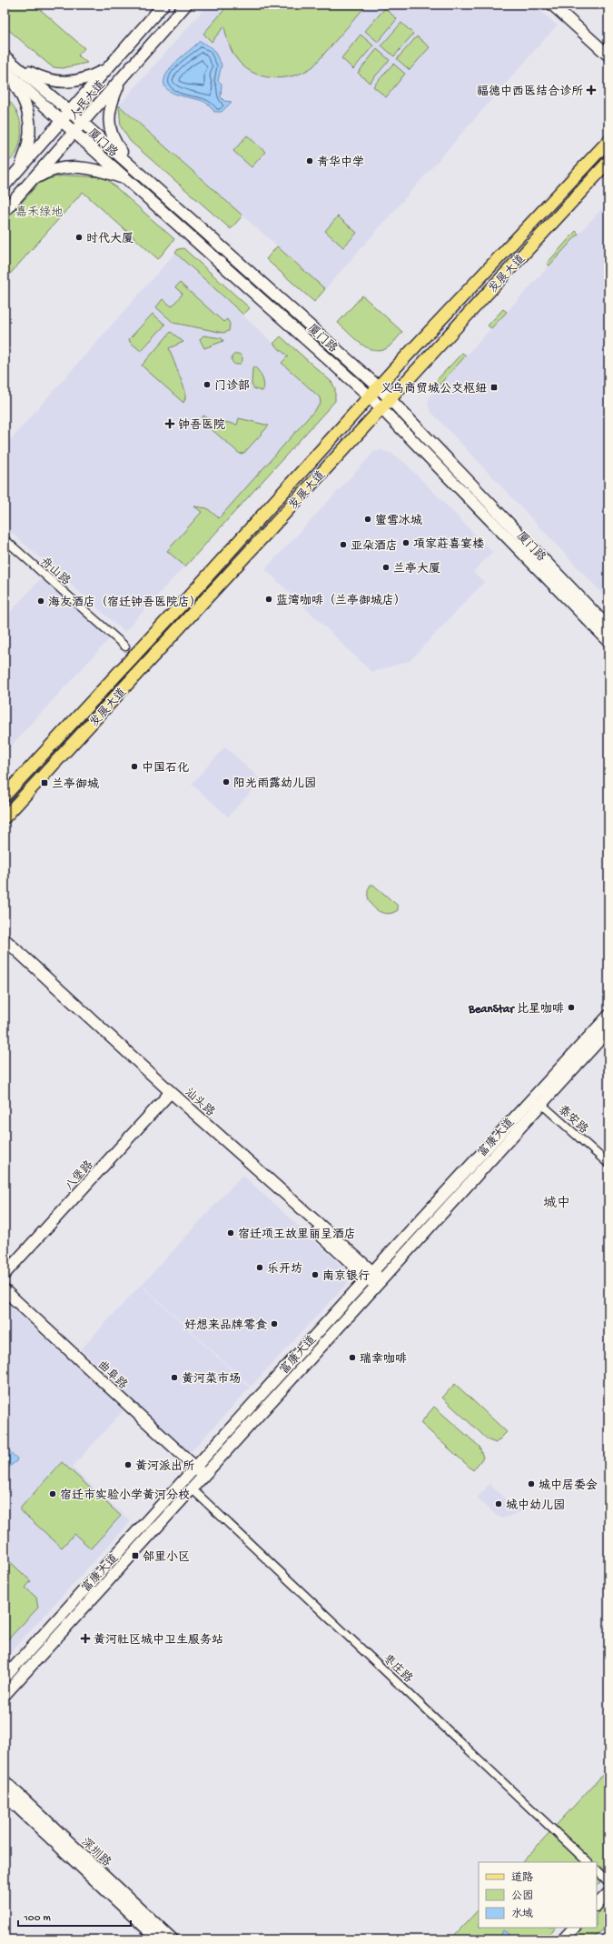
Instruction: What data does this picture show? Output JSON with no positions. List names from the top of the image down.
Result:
{
  "streets": {
    "main road": ["发展大道"],
    "street": [
      "人民大道",
      "厦门路",
      "舟山路",
      "汕头路",
      "泰安路",
      "富康大道",
      "八堡路",
      "曲阜路",
      "枣庄路",
      "深圳路"
    ]
  },
  "crossings": [
    ["人民大道", "厦门路"],
    ["厦门路", "发展大道"],
    ["汕头路", "富康大道"],
    ["汕头路", "八堡路"],
    ["泰安路", "富康大道"],
    ["富康大道", "曲阜路"],
    ["富康大道", "枣庄路"]
  ],
  "districts": ["城中"],
  "parks": ["嘉禾绿地"],
  "places": {
    "health": ["福德中西医结合诊所", "钟吾医院", "黄河社区城中卫生服务站"],
    "other": [
      "青华中学",
      "时代大厦",
      "门诊部",
      "蜜雪冰城",
      "項家莊喜宴楼",
      "亚朵酒店",
      "兰亭大厦",
      "蓝湾咖啡（兰亭御城店）",
      "海友酒店（宿迁钟吾医院店）",
      "中国石化",
      "阳光雨露幼儿园",
      "BeanStar 比星咖啡",
      "宿迁项王故里丽呈酒店",
      "乐开坊",
      "南京银行",
      "好想来品牌零食",
      "瑞幸咖啡",
      "黄河菜市场",
      "黄河派出所",
      "城中居委会",
      "宿迁市实验小学黄河分校",
      "城中幼儿园"
    ],
    "transit": ["义乌商贸城公交枢纽", "兰亭御城", "邻里小区"]
  },
  "legend": ["道路", "公园", "水域"],
  "scale_bar": "100 m"
}
